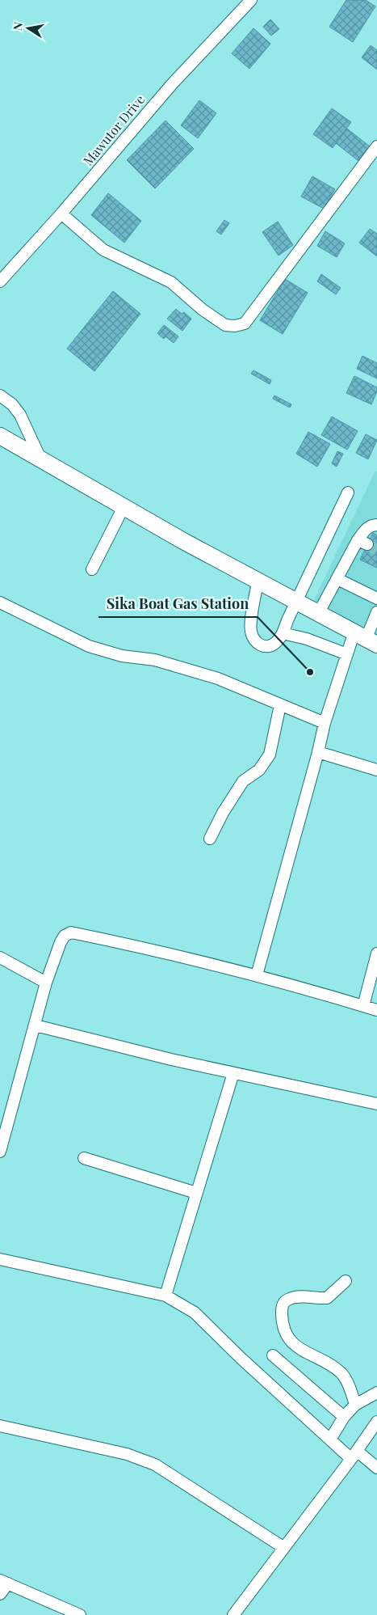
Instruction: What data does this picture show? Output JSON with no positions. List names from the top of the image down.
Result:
{
  "streets": {
    "street": ["Mawutor Drive"]
  },
  "places": ["Sika Boat Gas Station"],
  "north": "left"
}
